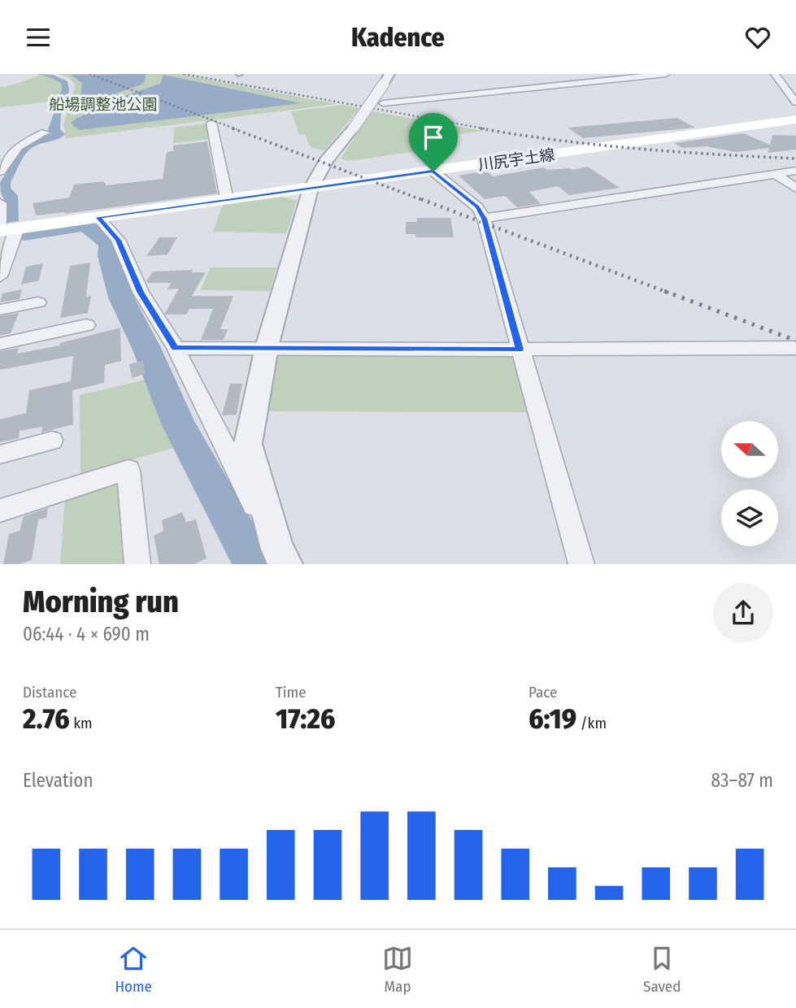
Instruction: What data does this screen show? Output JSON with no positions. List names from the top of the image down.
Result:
{
  "streets": {
    "main road": ["川尻宇土線"]
  },
  "parks": ["船場調整池公園"],
  "north": "left",
  "page": {
    "header": "Kadence",
    "heading": ["Morning run", "06:44 · 4 × 690 m"],
    "stats": [
      ["Distance", "2.76 km"],
      ["Time", "17:26"],
      ["Pace", "6:19 /km"]
    ],
    "chart": ["Elevation", "83–87 m"],
    "tabs": ["Home", "Map", "Saved"]
  }
}
